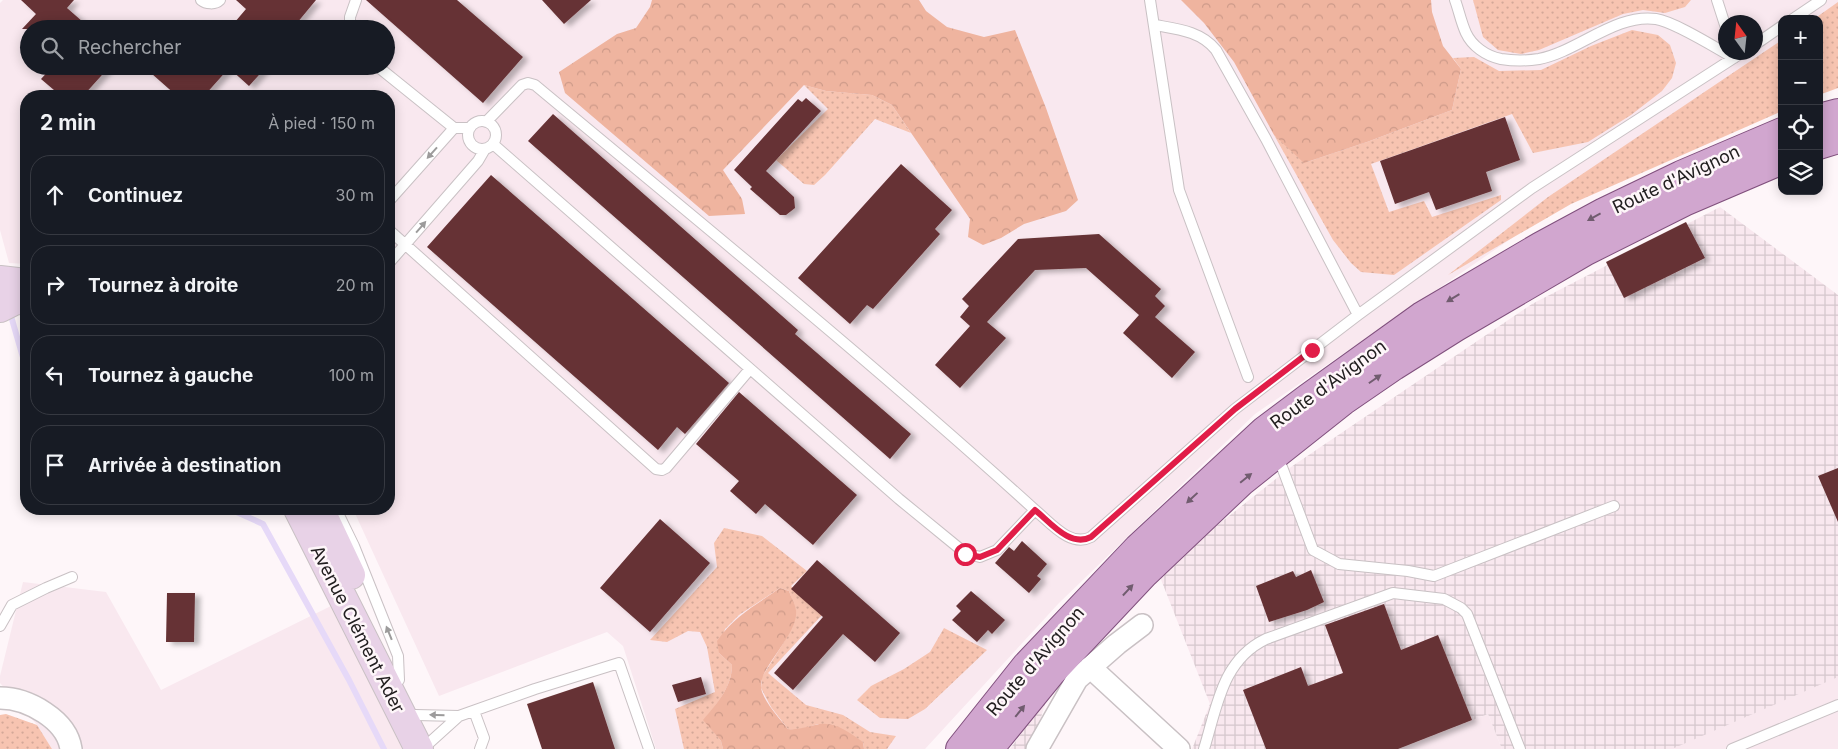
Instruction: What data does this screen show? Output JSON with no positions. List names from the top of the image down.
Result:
{
  "streets": {
    "main road": ["Route d'Avignon"],
    "street": ["Avenue Clément Ader"]
  },
  "north": "top",
  "page": {
    "map_buttons": ["+", "−"],
    "search": "Rechercher",
    "heading": ["2 min", "À pied · 150 m"],
    "list": [
      ["Continuez", "30 m"],
      ["Tournez à droite", "20 m"],
      ["Tournez à gauche", "100 m"],
      "Arrivée à destination"
    ]
  }
}
